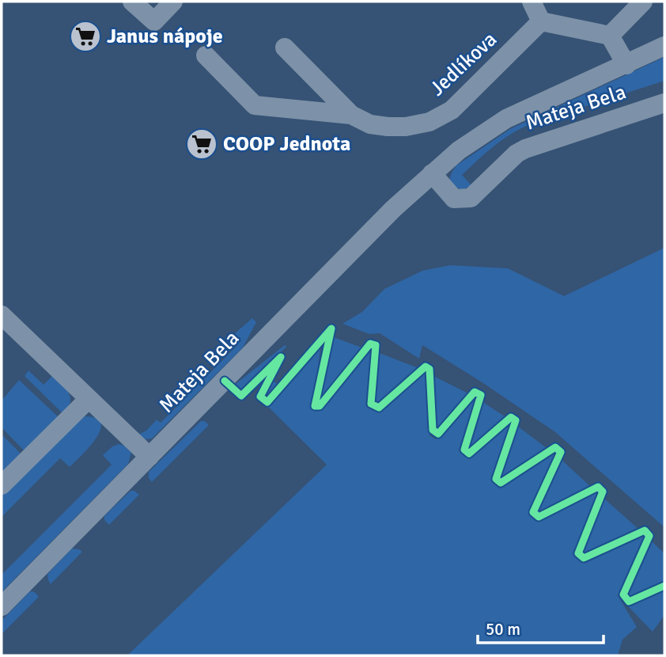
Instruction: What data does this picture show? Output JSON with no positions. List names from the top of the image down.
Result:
{
  "streets": {
    "street": ["Jedlíkova", "Mateja Bela"]
  },
  "places": {
    "supermarket": ["Janus nápoje", "COOP Jednota"]
  },
  "scale_bar": "50 m"
}
